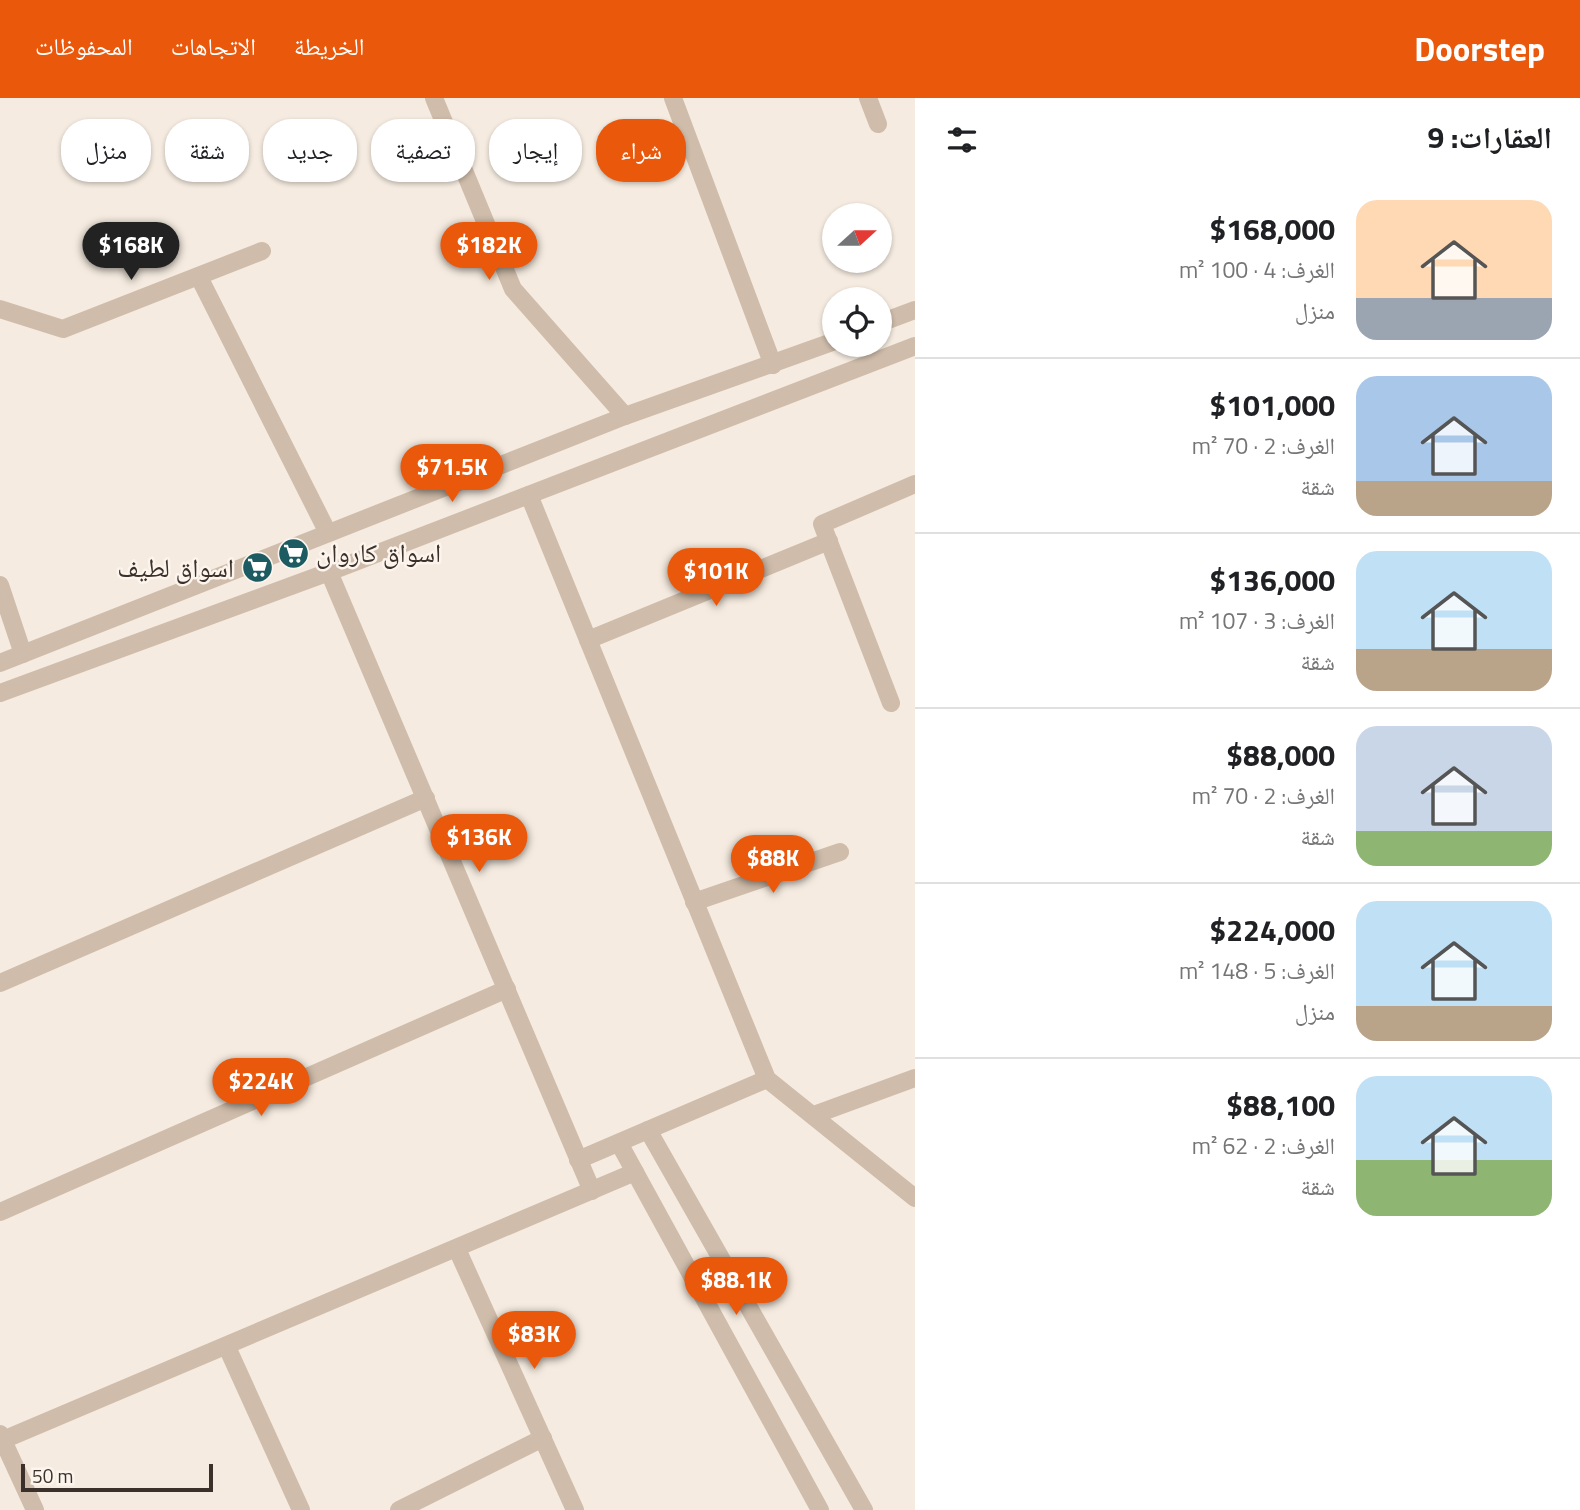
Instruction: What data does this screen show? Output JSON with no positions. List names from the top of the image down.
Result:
{
  "places": {
    "supermarket": ["اسواق كاروان", "اسواق لطيف"]
  },
  "scale_bar": "50 m",
  "north": "right",
  "page": {
    "header": "Doorstep",
    "nav": ["الخريطة", "الاتجاهات", "المحفوظات"],
    "heading": "العقارات: 9",
    "chip": [
      "شراء",
      "إيجار",
      "تصفية",
      "جديد",
      "شقة",
      "منزل"
    ],
    "list": [
      {
        "name": "$168,000",
        "note": "الغرف: 4 · 100 m² · منزل"
      },
      {
        "name": "$101,000",
        "note": "الغرف: 2 · 70 m² · شقة"
      },
      {
        "name": "$136,000",
        "note": "الغرف: 3 · 107 m² · شقة"
      },
      {
        "name": "$88,000",
        "note": "الغرف: 2 · 70 m² · شقة"
      },
      {
        "name": "$224,000",
        "note": "الغرف: 5 · 148 m² · منزل"
      },
      {
        "name": "$88,100",
        "note": "الغرف: 2 · 62 m² · شقة"
      }
    ],
    "price": [
      "$168K",
      "$182K",
      "$71.5K",
      "$101K",
      "$136K",
      "$88K",
      "$224K",
      "$88.1K",
      "$83K"
    ],
    "scale": "50 m"
  }
}
